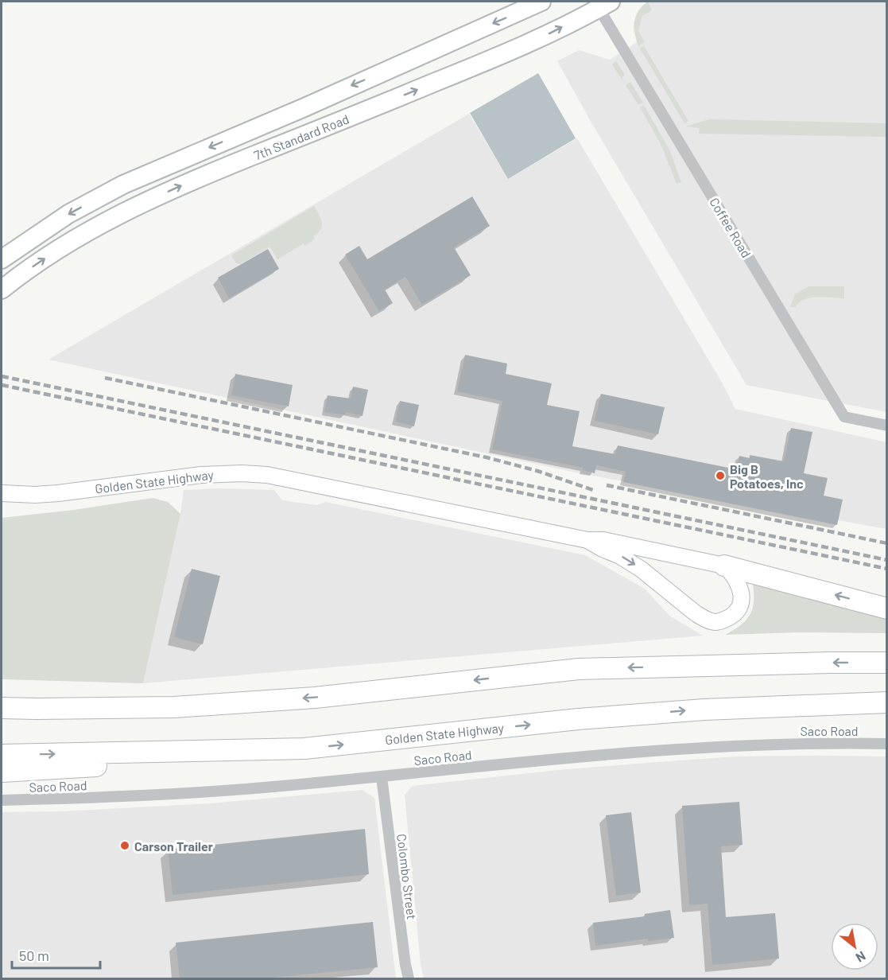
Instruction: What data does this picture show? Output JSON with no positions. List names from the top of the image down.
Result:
{
  "streets": {
    "highway": ["Golden State Highway"],
    "main road": ["7th Standard Road"],
    "street": ["Coffee Road", "Saco Road", "Colombo Street"]
  },
  "crossings": [
    ["7th Standard Road", "Coffee Road"],
    ["Saco Road", "Colombo Street"]
  ],
  "one_way": ["Golden State Highway"],
  "places": ["Big B Potatoes, Inc", "Carson Trailer"],
  "scale_bar": "50 m",
  "north": "bottom right"
}
